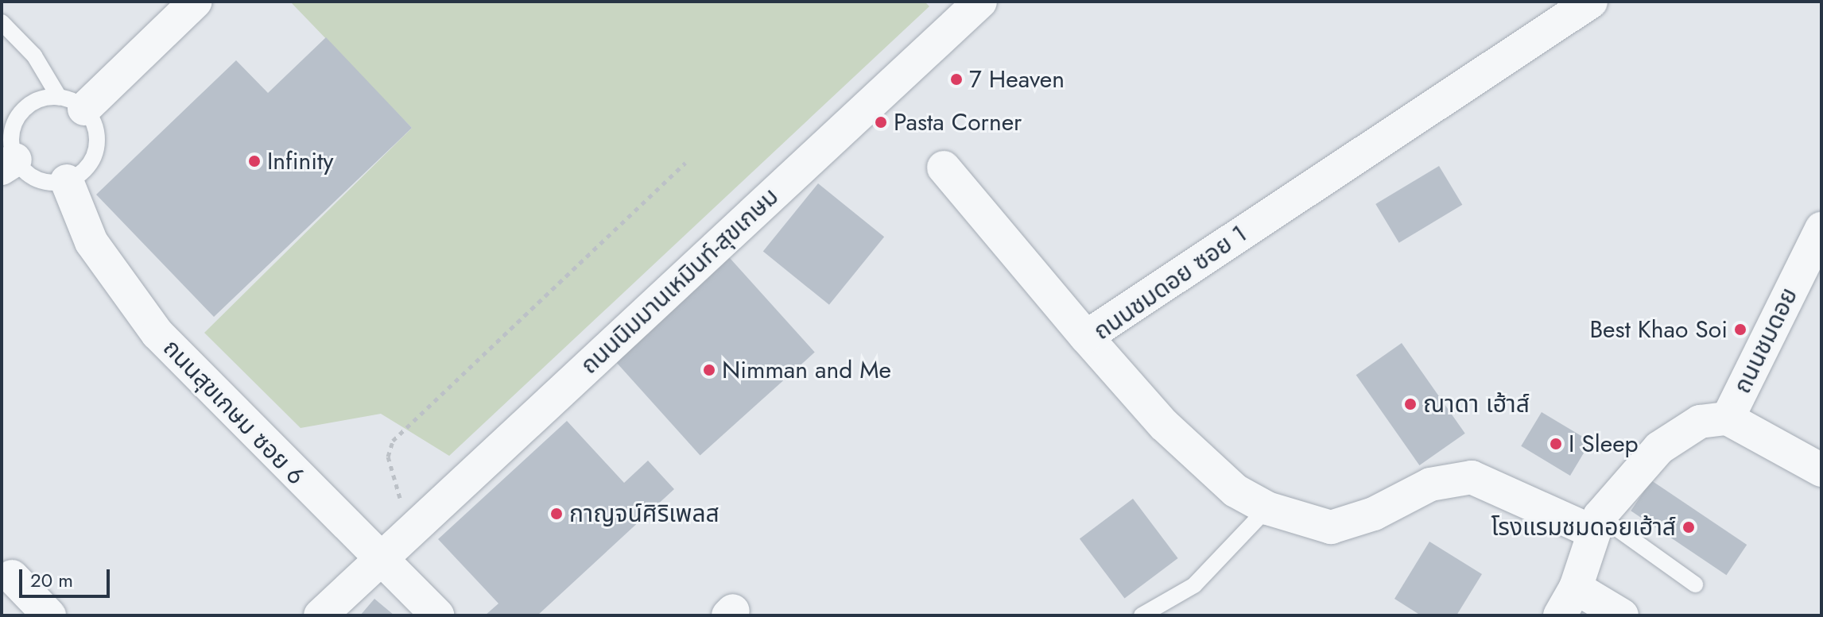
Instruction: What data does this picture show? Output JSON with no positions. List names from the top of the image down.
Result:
{
  "streets": {
    "street": [
      "ถนนนิมมานเหมินท์-สุขเกษม",
      "ถนนชมดอย ซอย 1",
      "ถนนชมดอย",
      "ถนนสุขเกษม ซอย 6"
    ]
  },
  "crossings": [
    ["ถนนนิมมานเหมินท์-สุขเกษม", "ถนนสุขเกษม ซอย 6"]
  ],
  "places": [
    "7 Heaven",
    "Pasta Corner",
    "Infinity",
    "Best Khao Soi",
    "Nimman and Me",
    "ณาดา เฮ้าส์",
    "I Sleep",
    "กาญจน์ศิริเพลส",
    "โรงแรมชมดอยเฮ้าส์"
  ],
  "scale_bar": "20 m"
}
